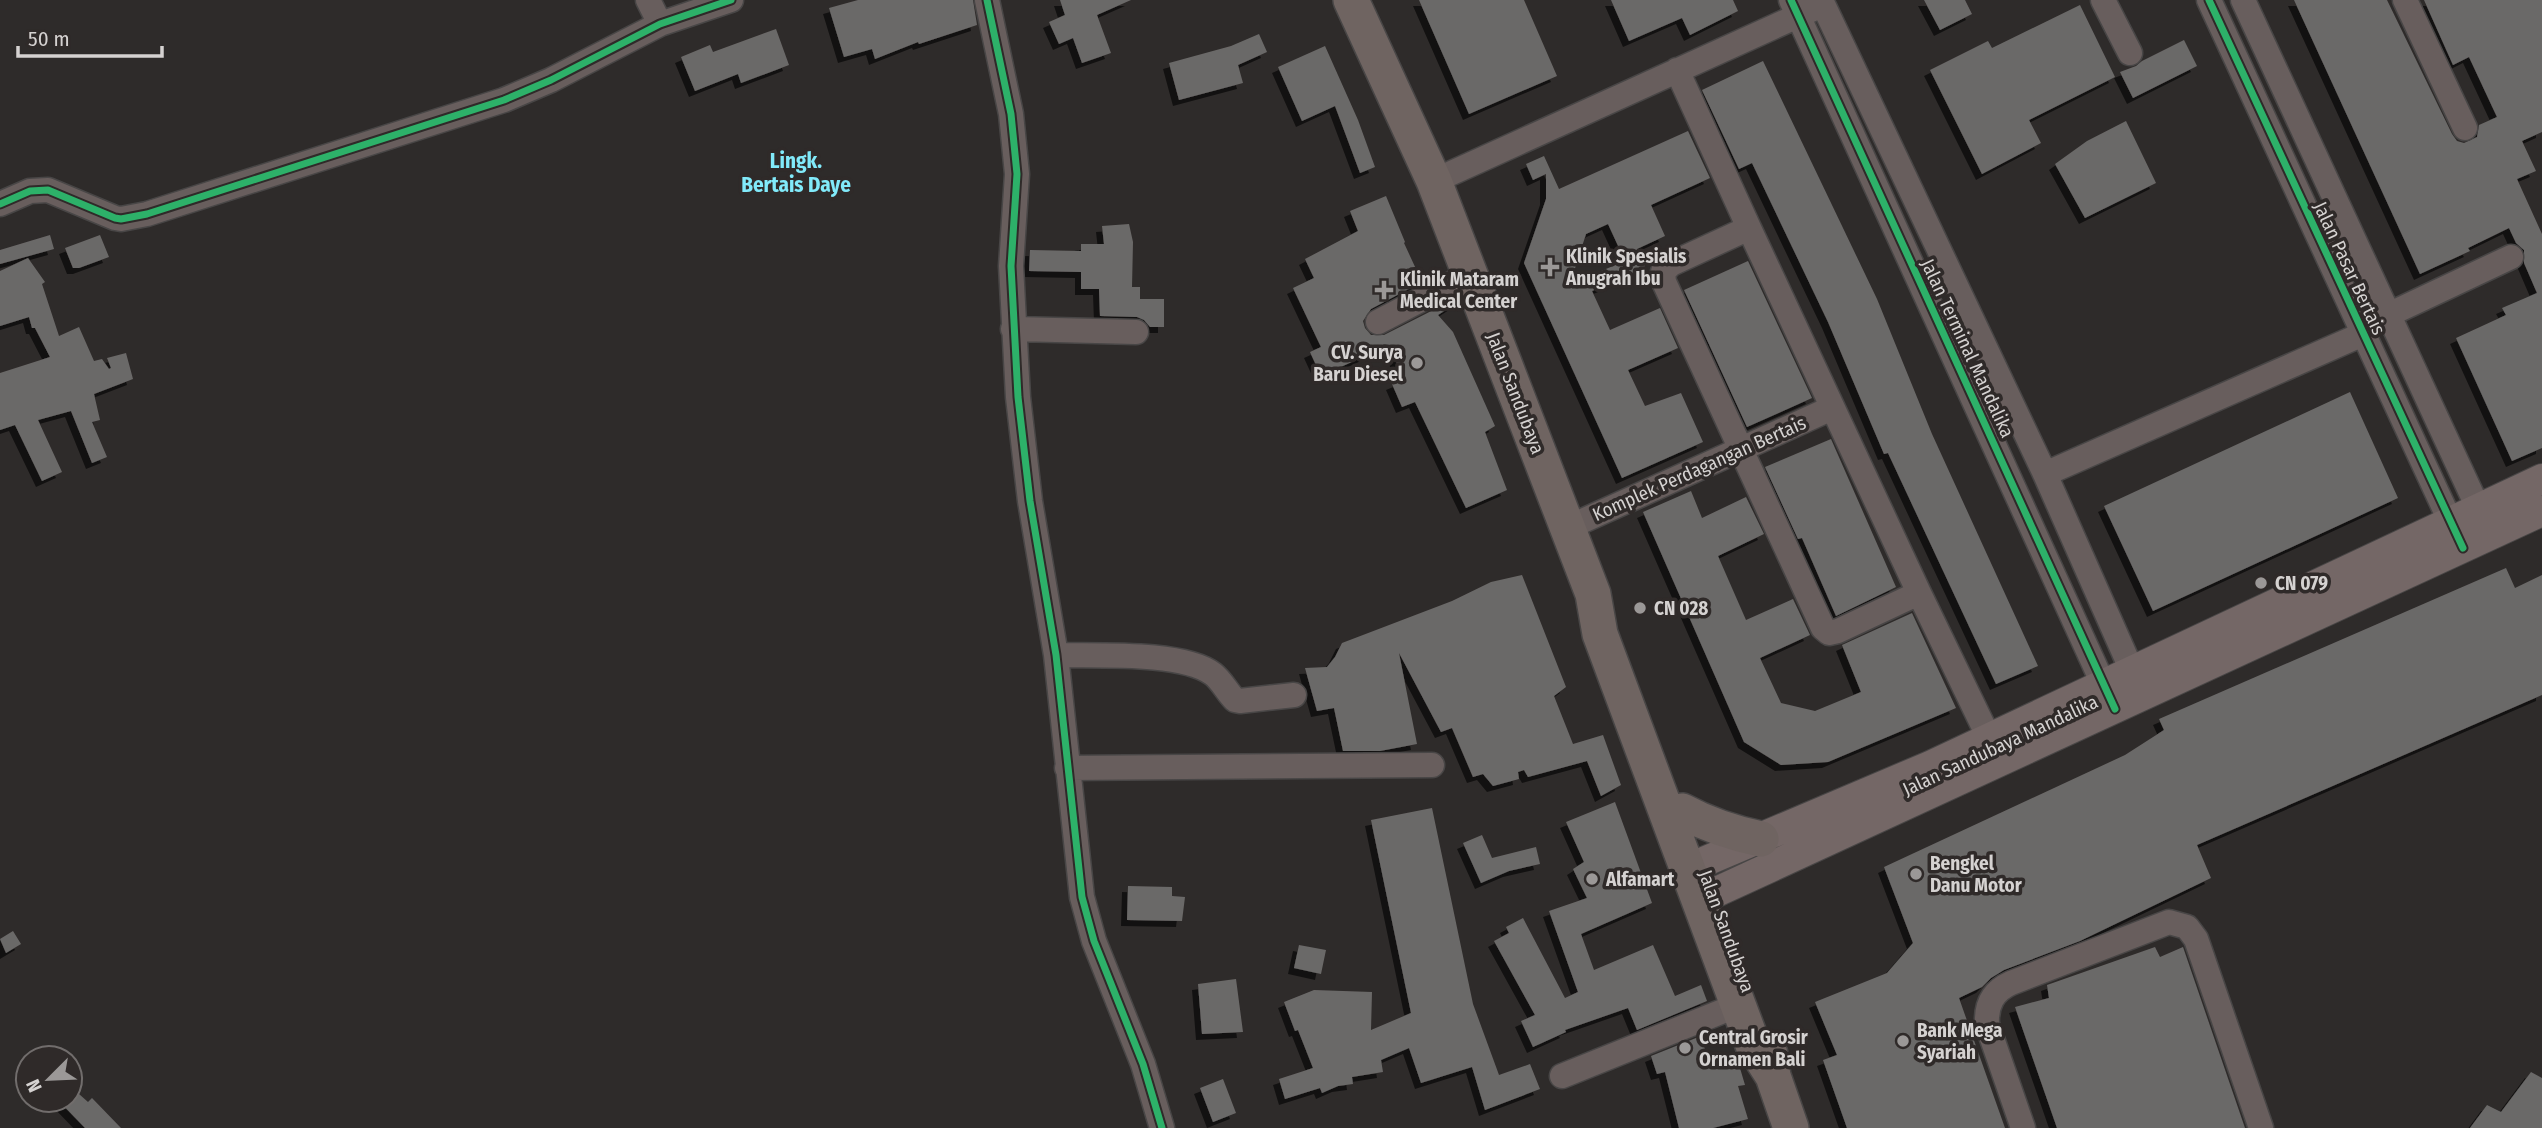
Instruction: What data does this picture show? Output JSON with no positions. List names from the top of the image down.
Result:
{
  "streets": {
    "highway": ["Jalan Sandubaya"],
    "main road": ["Jalan Sandubaya Mandalika"],
    "street": ["Jalan Pasar Bertais", "Jalan Terminal Mandalika", "Komplek Perdagangan Bertais"]
  },
  "crossings": [
    ["Jalan Pasar Bertais", "Jalan Sandubaya Mandalika"],
    ["Jalan Terminal Mandalika", "Jalan Sandubaya Mandalika"],
    ["Jalan Sandubaya", "Komplek Perdagangan Bertais"],
    ["Jalan Sandubaya", "Jalan Sandubaya Mandalika"]
  ],
  "districts": ["Lingk. Bertais Daye"],
  "places": {
    "health": ["Klinik Spesialis Anugrah Ibu", "Klinik Mataram Medical Center"],
    "other": [
      "CV. Surya Baru Diesel",
      "CN 079",
      "CN 028",
      "Bengkel Danu Motor",
      "Alfamart",
      "Bank Mega Syariah",
      "Central Grosir Ornamen Bali"
    ]
  },
  "scale_bar": "50 m",
  "north": "bottom left"
}
